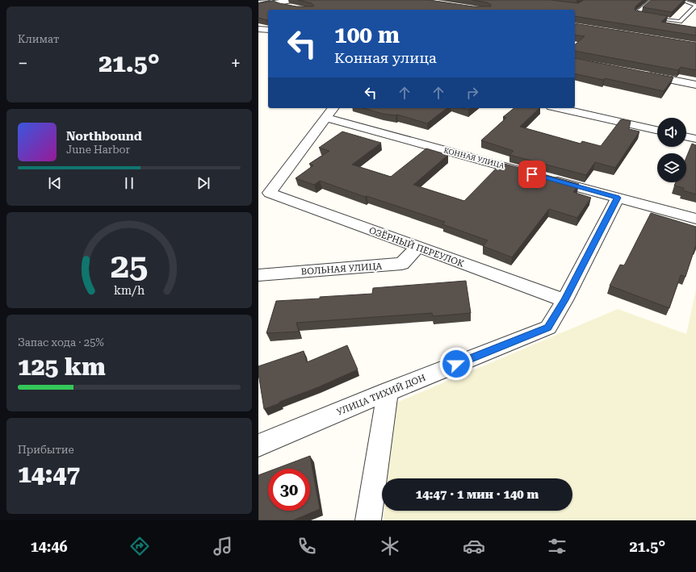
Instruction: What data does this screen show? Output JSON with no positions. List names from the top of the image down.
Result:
{
  "streets": {
    "street": [
      "КОННАЯ УЛИЦА",
      "ОЗЁРНЫЙ ПЕРЕУЛОК",
      "ВОЛЬНАЯ УЛИЦА",
      "УЛИЦА ТИХИЙ ДОН"
    ]
  },
  "crossings": [
    ["КОННАЯ УЛИЦА", "ОЗЁРНЫЙ ПЕРЕУЛОК"],
    ["ОЗЁРНЫЙ ПЕРЕУЛОК", "ВОЛЬНАЯ УЛИЦА"],
    ["ОЗЁРНЫЙ ПЕРЕУЛОК", "УЛИЦА ТИХИЙ ДОН"]
  ],
  "page": {
    "tile": [
      "Климат",
      ["Запас хода · 25%", "125 km"],
      ["Прибытие", "14:47"]
    ],
    "turn": ["100 m", "Конная улица"],
    "heat": ["−", "21.5°", "+"],
    "song": ["Northbound", "June Harbor"],
    "limit": "30",
    "trip": "14:47 · 1 мин · 140 m",
    "tabs": ["14:46", "21.5°"],
    "gauge": ["25", "km/h"]
  }
}
